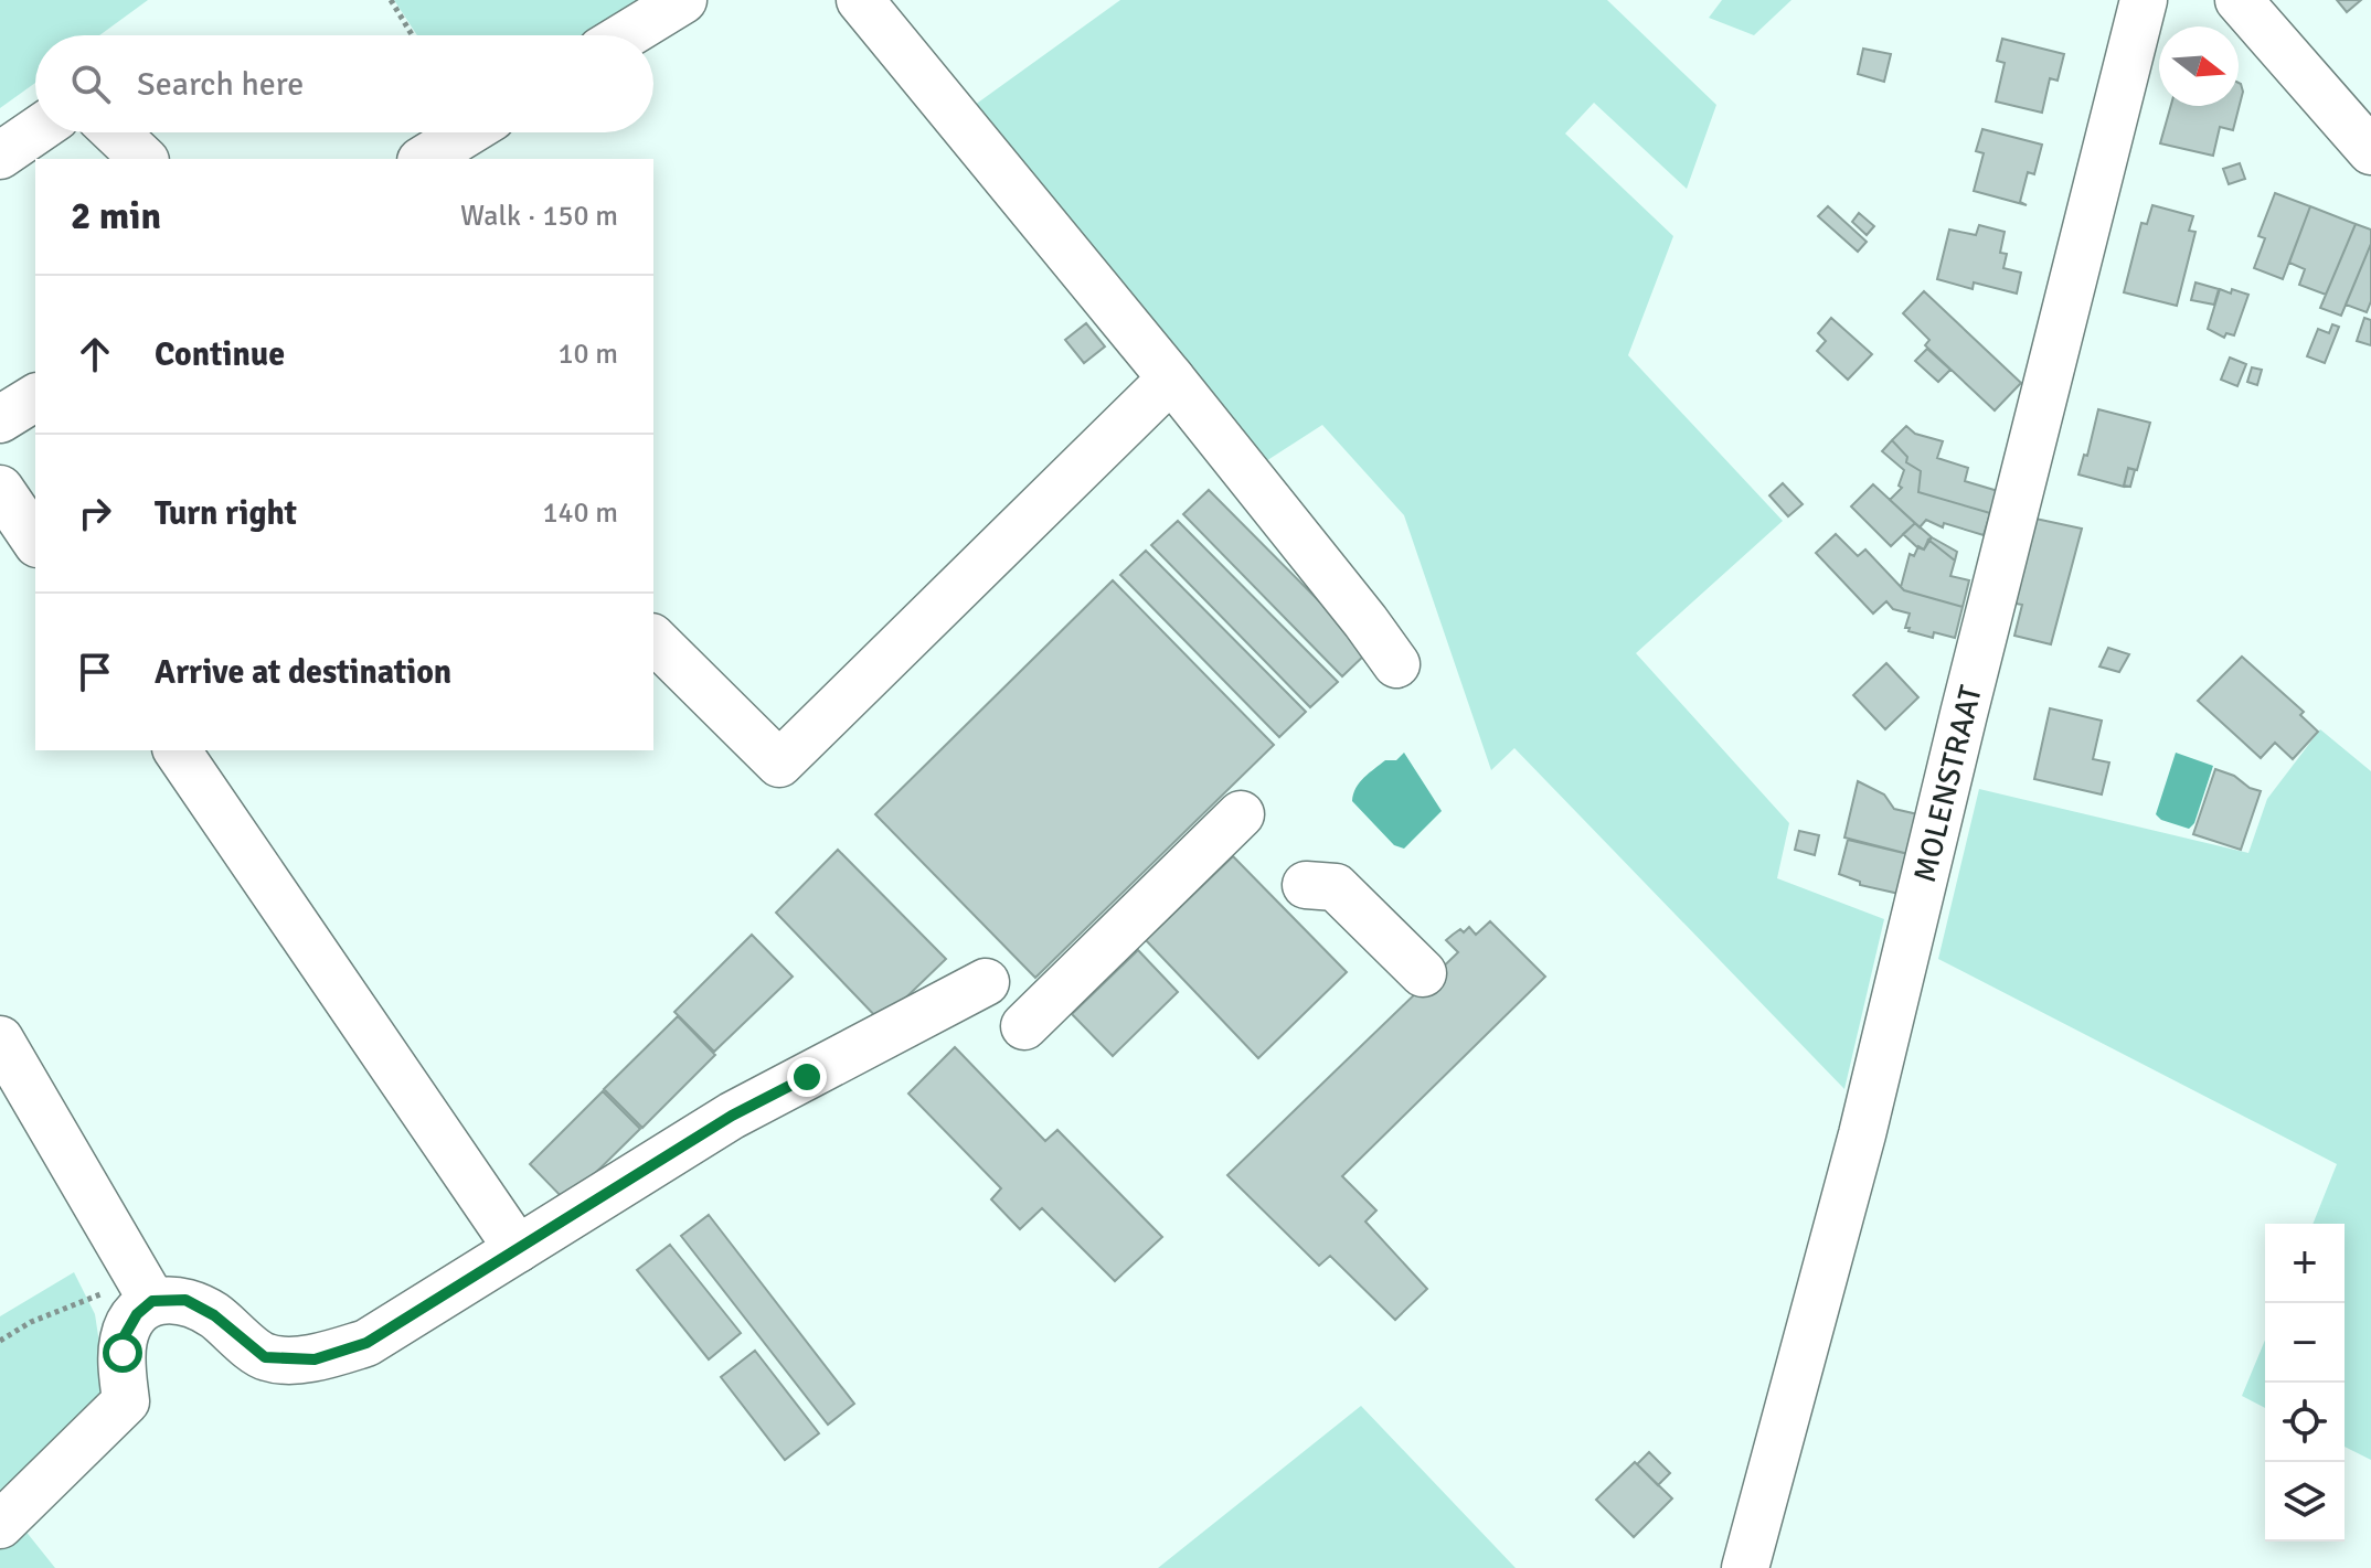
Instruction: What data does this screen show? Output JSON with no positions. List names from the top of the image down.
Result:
{
  "streets": {
    "street": ["MOLENSTRAAT"]
  },
  "north": "right",
  "page": {
    "search": "Search here",
    "heading": ["2 min", "Walk · 150 m"],
    "list": [
      ["Continue", "10 m"],
      ["Turn right", "140 m"],
      "Arrive at destination"
    ],
    "map_buttons": ["+", "−"]
  }
}
